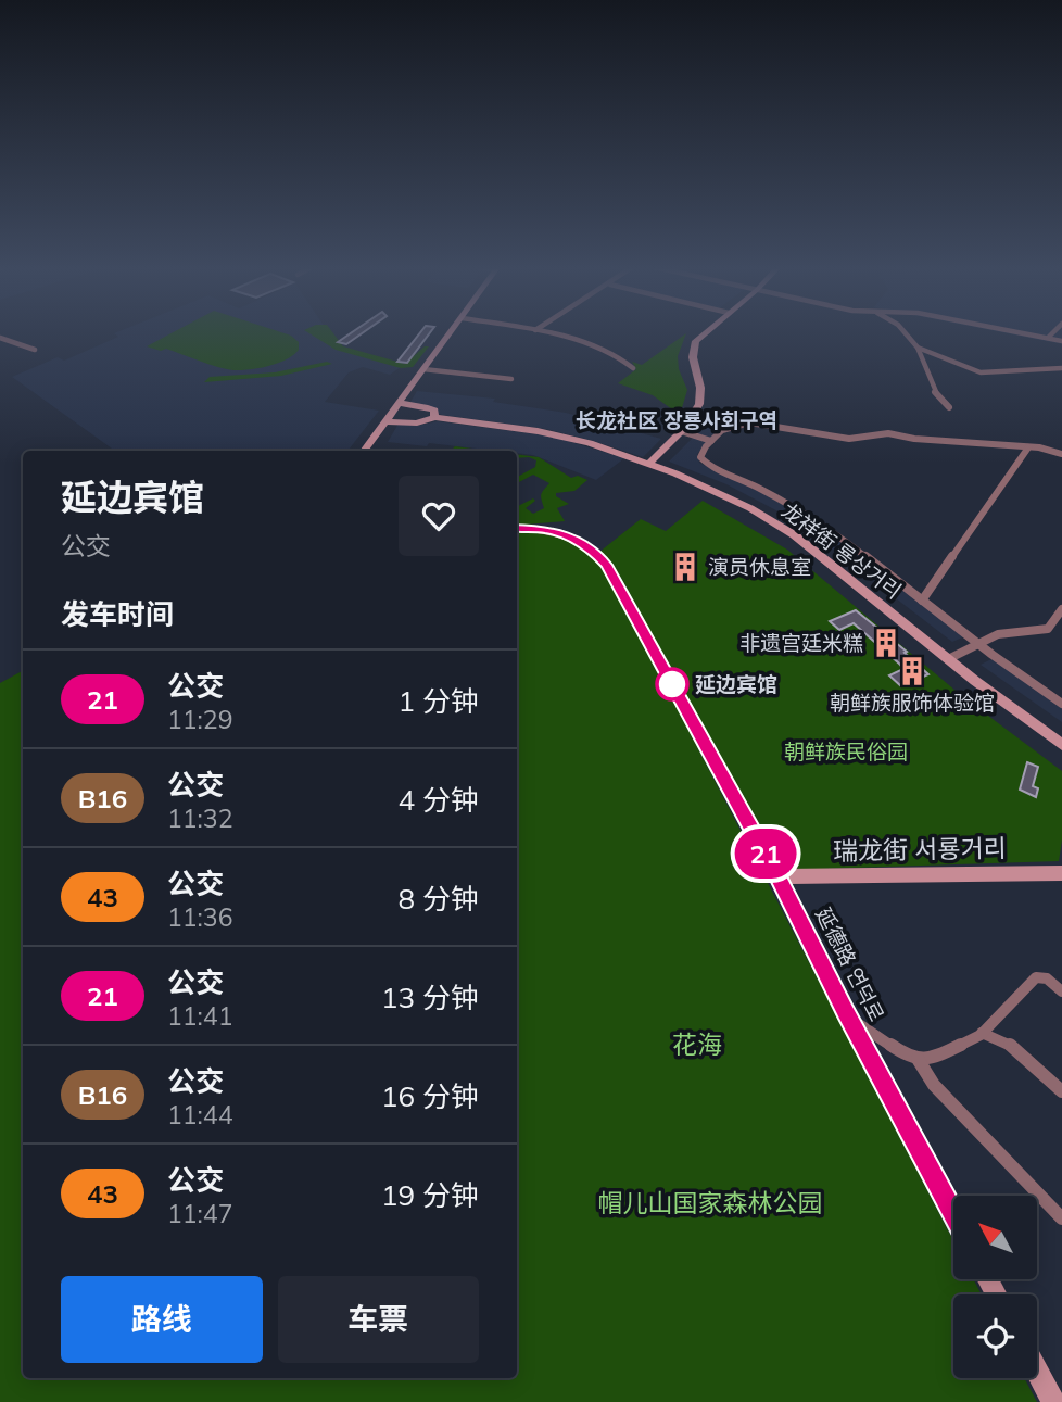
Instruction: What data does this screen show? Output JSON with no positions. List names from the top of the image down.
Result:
{
  "streets": {
    "street": ["龙祥街 룡상거리", "瑞龙街 서룡거리", "延德路 연덕로"]
  },
  "crossings": [
    ["瑞龙街 서룡거리", "延德路 연덕로"]
  ],
  "districts": ["长龙社区 장룡사회구역"],
  "parks": ["朝鲜族民俗园", "花海", "帽儿山国家森林公园"],
  "places": {
    "building": ["演员休息室", "非遗宫廷米糕", "朝鲜族服饰体验馆"],
    "other": ["延边宾馆"]
  },
  "lines": ["bus line 21"],
  "north": "top left",
  "page": {
    "on_map": "21",
    "heading": [
      ["延边宾馆", "公交"],
      "发车时间"
    ],
    "list": [
      {
        "mark": "21",
        "name": "公交",
        "note": "11:29",
        "value": "1 分钟"
      },
      {
        "mark": "B16",
        "name": "公交",
        "note": "11:32",
        "value": "4 分钟"
      },
      {
        "mark": "43",
        "name": "公交",
        "note": "11:36",
        "value": "8 分钟"
      },
      {
        "mark": "21",
        "name": "公交",
        "note": "11:41",
        "value": "13 分钟"
      },
      {
        "mark": "B16",
        "name": "公交",
        "note": "11:44",
        "value": "16 分钟"
      },
      {
        "mark": "43",
        "name": "公交",
        "note": "11:47",
        "value": "19 分钟"
      }
    ],
    "buttons": ["路线", "车票"]
  }
}
